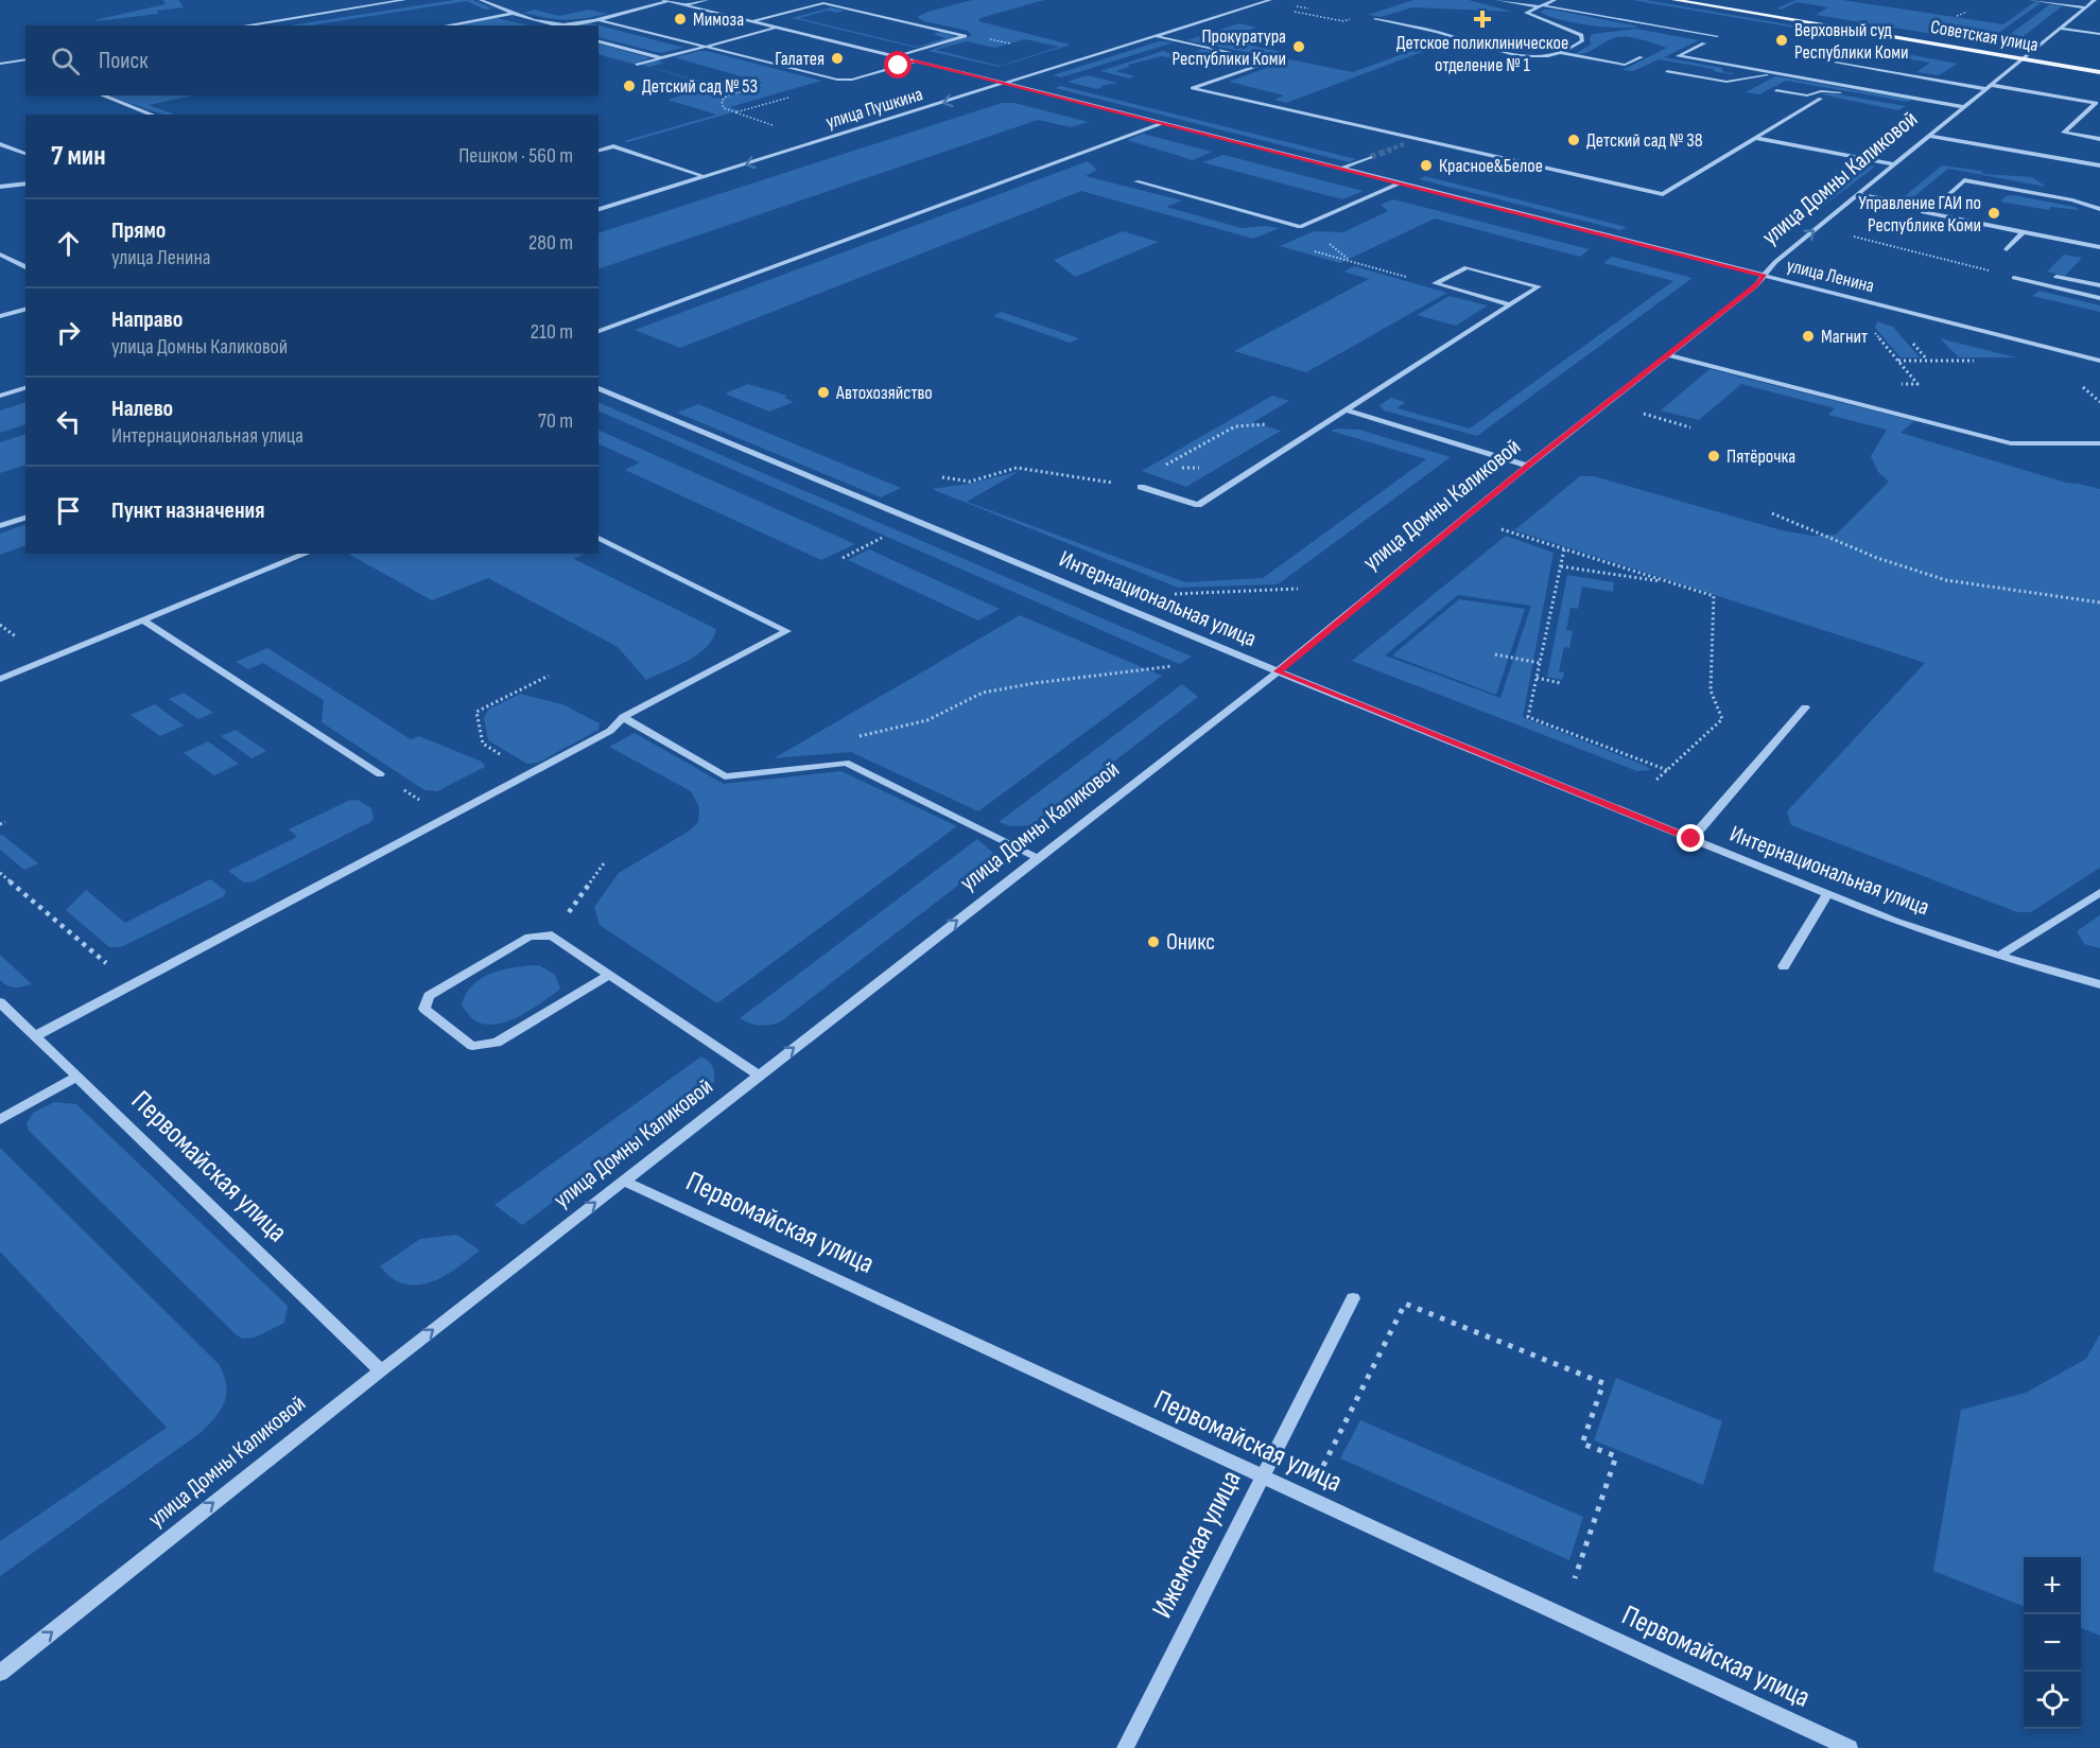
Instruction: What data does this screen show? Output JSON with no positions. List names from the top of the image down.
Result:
{
  "streets": {
    "main road": ["Советская улица"],
    "street": [
      "улица Пушкина",
      "улица Домны Каликовой",
      "улица Ленина",
      "Интернациональная улица",
      "Первомайская улица",
      "Ижемская улица"
    ]
  },
  "crossings": [
    ["Советская улица", "улица Домны Каликовой"],
    ["улица Пушкина", "улица Ленина"],
    ["улица Домны Каликовой", "улица Ленина"],
    ["улица Домны Каликовой", "Интернациональная улица"],
    ["улица Домны Каликовой", "Первомайская улица"],
    ["Первомайская улица", "Ижемская улица"]
  ],
  "one_way": ["улица Домны Каликовой"],
  "places": {
    "other": [
      "Мимоза",
      "Верховный суд Республики Коми",
      "Прокуратура Республики Коми",
      "Галатея",
      "Детский сад № 53",
      "Детский сад № 38",
      "Красное&Белое",
      "Управление ГАИ по Республике Коми",
      "Магнит",
      "Автохозяйство",
      "Пятёрочка",
      "Оникс"
    ],
    "health": ["Детское поликлиническое отделение № 1"]
  },
  "page": {
    "search": "Поиск",
    "heading": ["7 мин", "Пешком · 560 m"],
    "list": [
      ["Прямо", "улица Ленина", "280 m"],
      ["Направо", "улица Домны Каликовой", "210 m"],
      ["Налево", "Интернациональная улица", "70 m"],
      "Пункт назначения"
    ],
    "map_buttons": ["+", "−"]
  }
}
